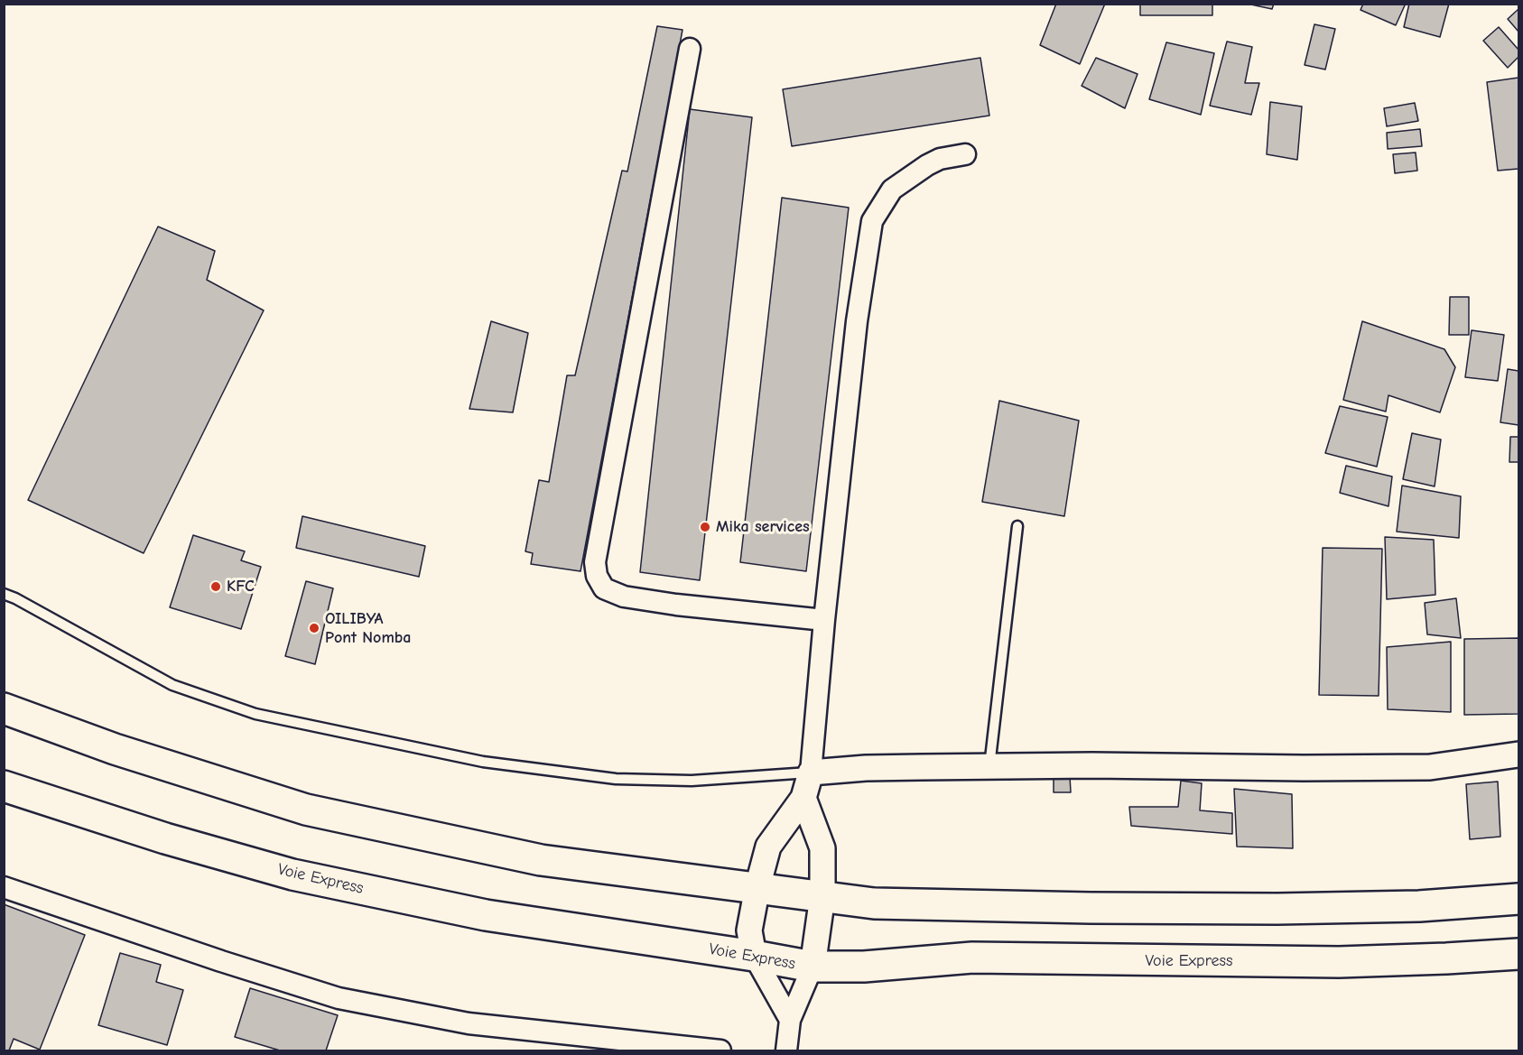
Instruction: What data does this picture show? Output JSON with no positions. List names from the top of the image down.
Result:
{
  "streets": {
    "highway": ["Voie Express"]
  },
  "places": ["Mika services", "KFC", "OILIBYA Pont Nomba"]
}
